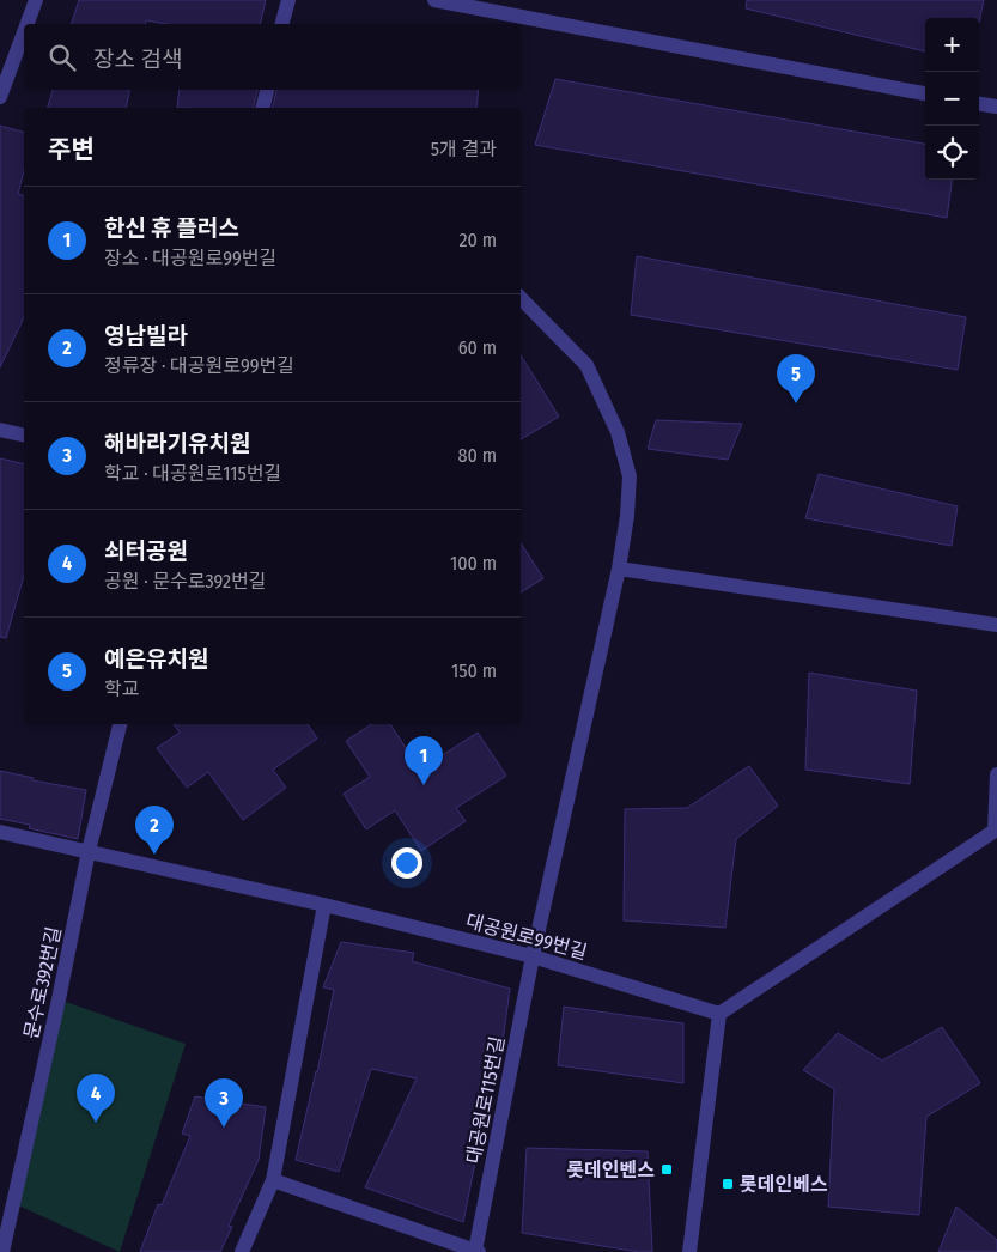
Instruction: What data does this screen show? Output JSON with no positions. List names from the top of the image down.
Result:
{
  "streets": {
    "street": ["대공원로99번길", "문수로392번길", "대공원로115번길"]
  },
  "crossings": [
    ["대공원로99번길", "문수로392번길"],
    ["대공원로99번길", "대공원로115번길"]
  ],
  "places": {
    "transit": ["롯데인벤스", "롯데인베스"]
  },
  "page": {
    "map_buttons": ["+", "−"],
    "search": "장소 검색",
    "heading": ["주변", "5개 결과"],
    "list": [
      {
        "mark": "1",
        "name": "한신 휴 플러스",
        "note": "장소 · 대공원로99번길",
        "value": "20 m"
      },
      {
        "mark": "2",
        "name": "영남빌라",
        "note": "정류장 · 대공원로99번길",
        "value": "60 m"
      },
      {
        "mark": "3",
        "name": "해바라기유치원",
        "note": "학교 · 대공원로115번길",
        "value": "80 m"
      },
      {
        "mark": "4",
        "name": "쇠터공원",
        "note": "공원 · 문수로392번길",
        "value": "100 m"
      },
      {
        "mark": "5",
        "name": "예은유치원",
        "note": "학교",
        "value": "150 m"
      }
    ],
    "pins": [
      "5",
      "1",
      "2",
      "4",
      "3"
    ]
  }
}
